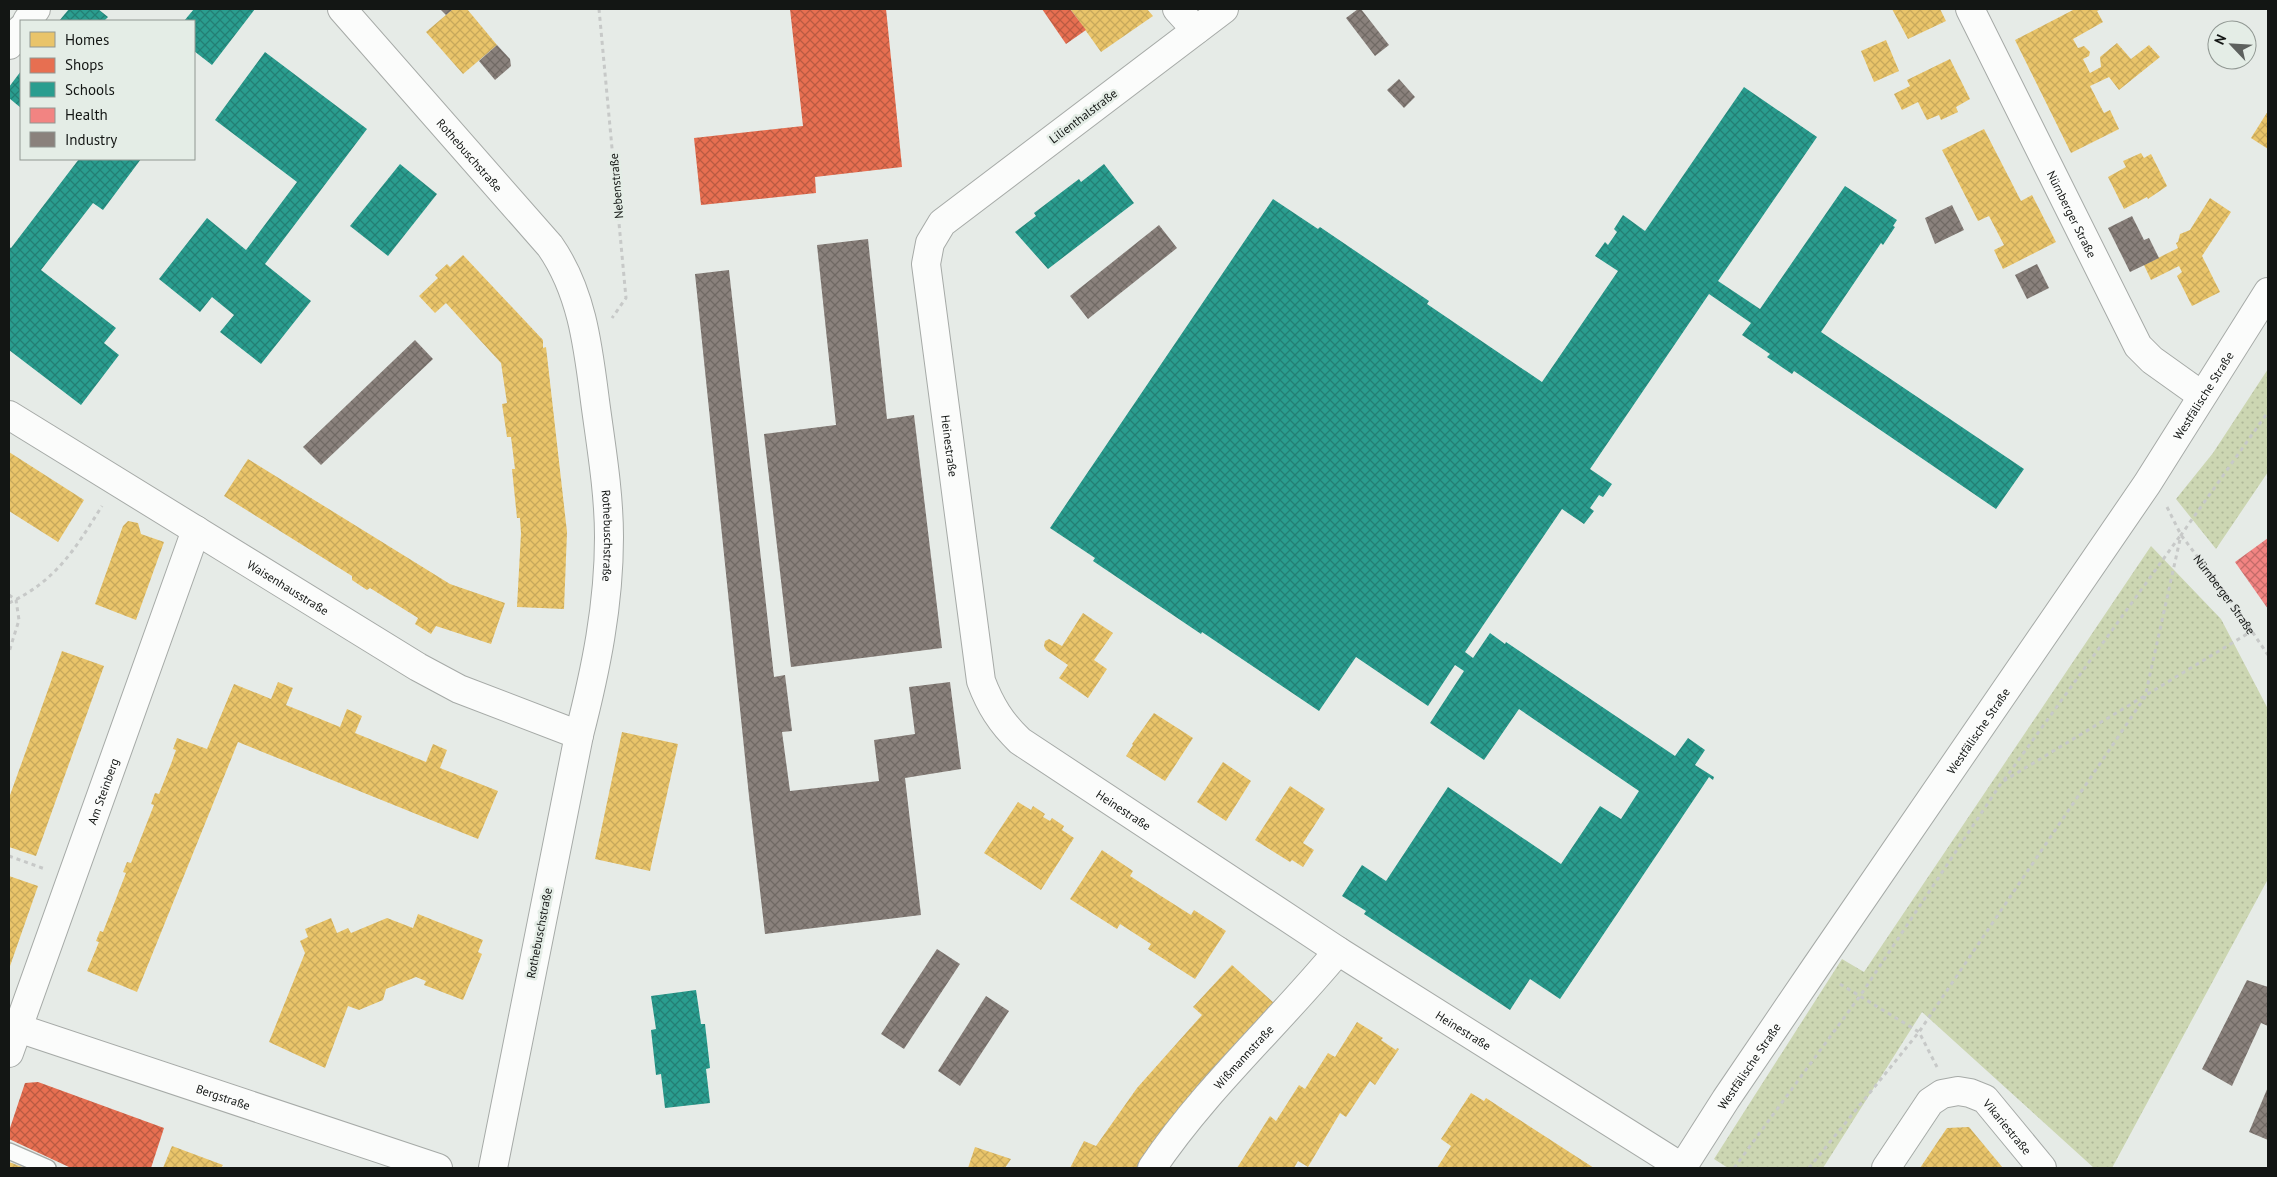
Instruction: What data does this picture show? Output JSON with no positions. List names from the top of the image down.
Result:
{
  "streets": {
    "street": [
      "Lilienthalstraße",
      "Rothebuschstraße",
      "Nürnberger Straße",
      "Westfälische Straße",
      "Heinestraße",
      "Waisenhausstraße",
      "Am Steinberg",
      "Wißmannstraße",
      "Bergstraße",
      "Vikariestraße"
    ],
    "path": ["Nebenstraße"]
  },
  "crossings": [
    ["Lilienthalstraße", "Heinestraße"],
    ["Rothebuschstraße", "Nebenstraße"],
    ["Rothebuschstraße", "Waisenhausstraße"],
    ["Nürnberger Straße", "Westfälische Straße"],
    ["Westfälische Straße", "Heinestraße"],
    ["Heinestraße", "Wißmannstraße"],
    ["Waisenhausstraße", "Am Steinberg"],
    ["Am Steinberg", "Bergstraße"]
  ],
  "legend": [
    "Homes",
    "Shops",
    "Schools",
    "Health",
    "Industry"
  ],
  "north": "top left"
}
